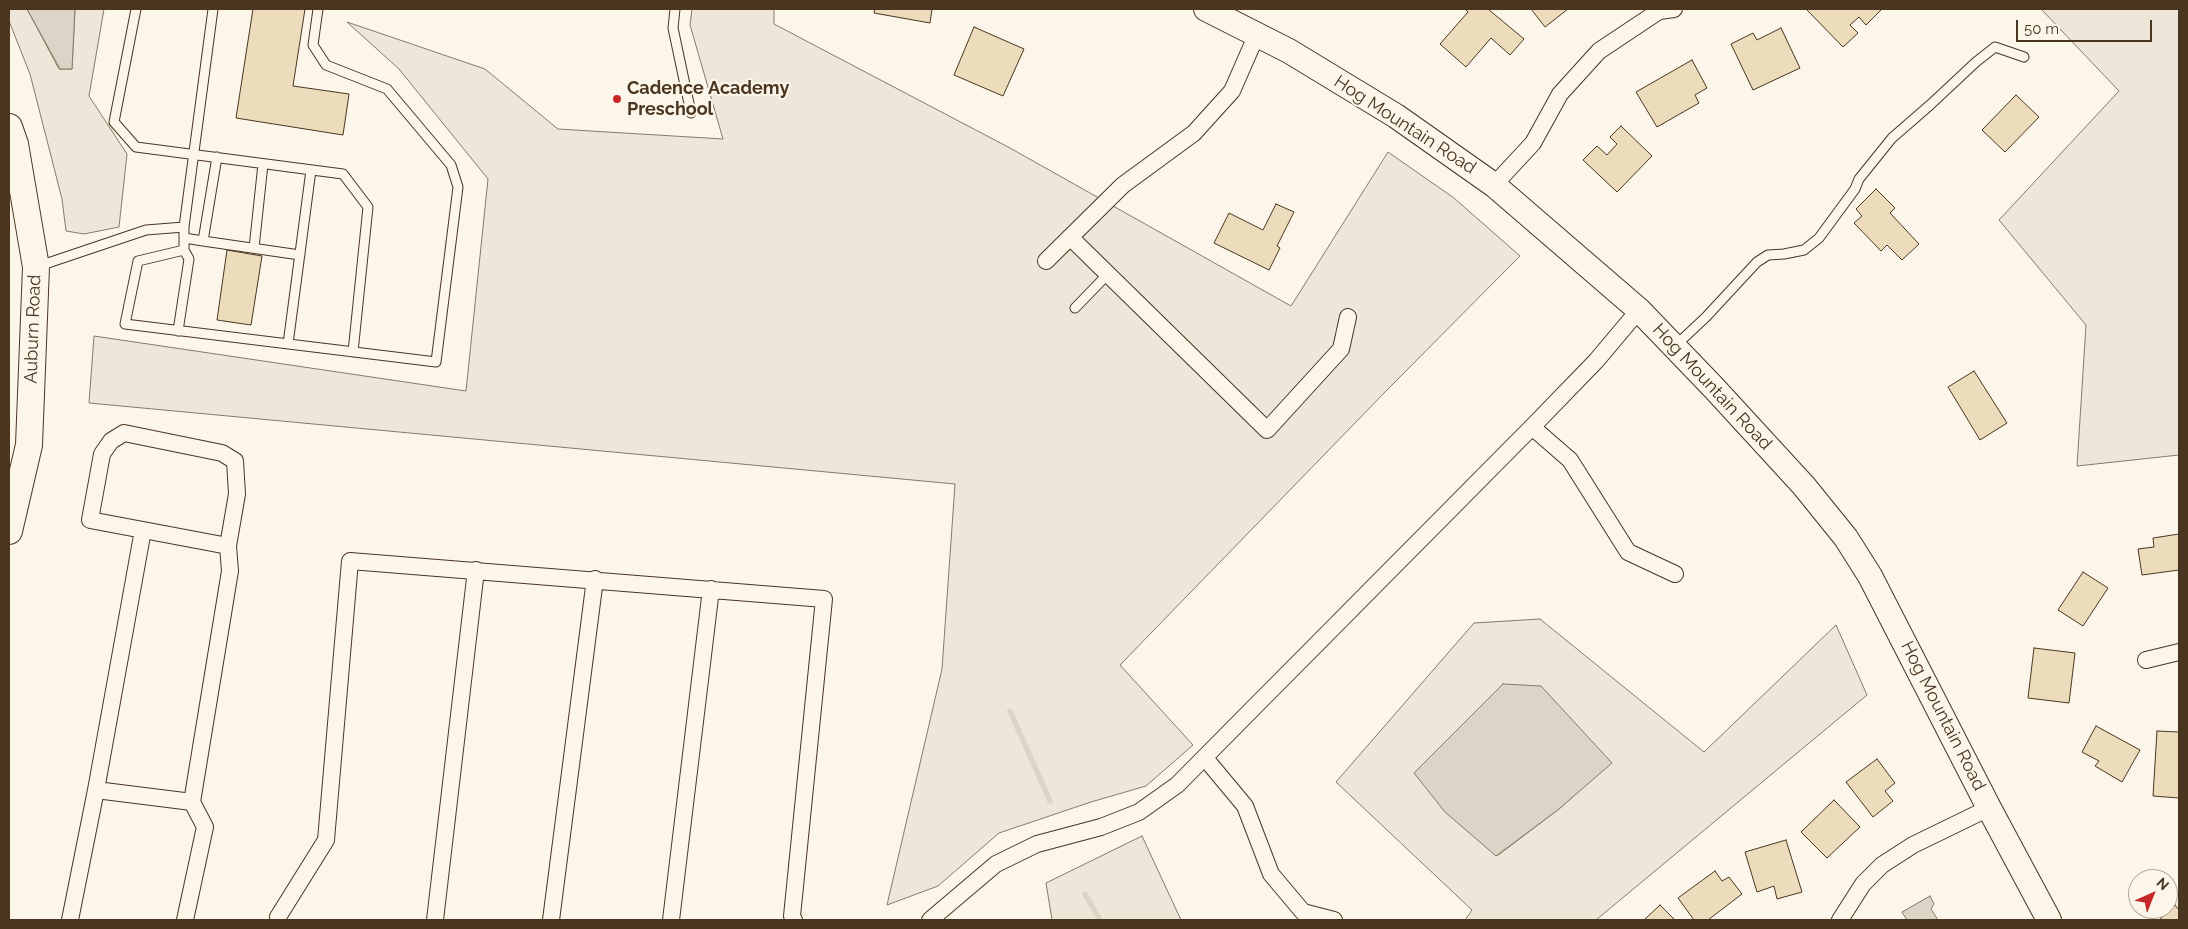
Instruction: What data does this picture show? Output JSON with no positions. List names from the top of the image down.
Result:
{
  "streets": {
    "main road": ["Auburn Road"],
    "street": ["Hog Mountain Road"]
  },
  "places": ["Cadence Academy Preschool"],
  "scale_bar": "50 m",
  "north": "top right"
}
